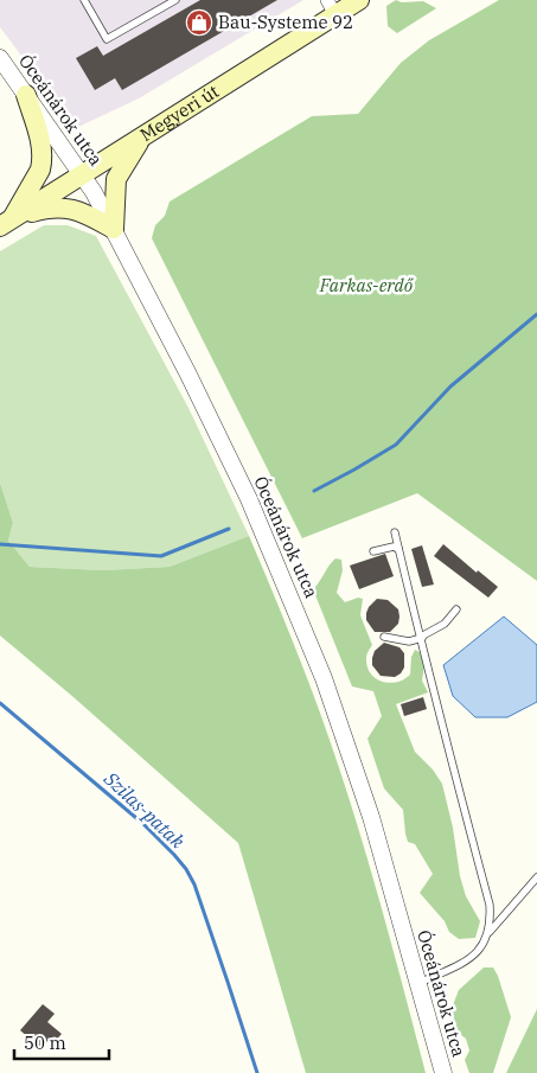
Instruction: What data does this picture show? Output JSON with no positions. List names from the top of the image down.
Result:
{
  "streets": {
    "main road": ["Megyeri út"],
    "street": ["Óceánárok utca"]
  },
  "crossings": [
    ["Óceánárok utca", "Megyeri út"]
  ],
  "water": ["Szilas-patak"],
  "parks": ["Farkas-erdő"],
  "places": {
    "shop": ["Bau-Systeme 92"]
  },
  "scale_bar": "50 m"
}
